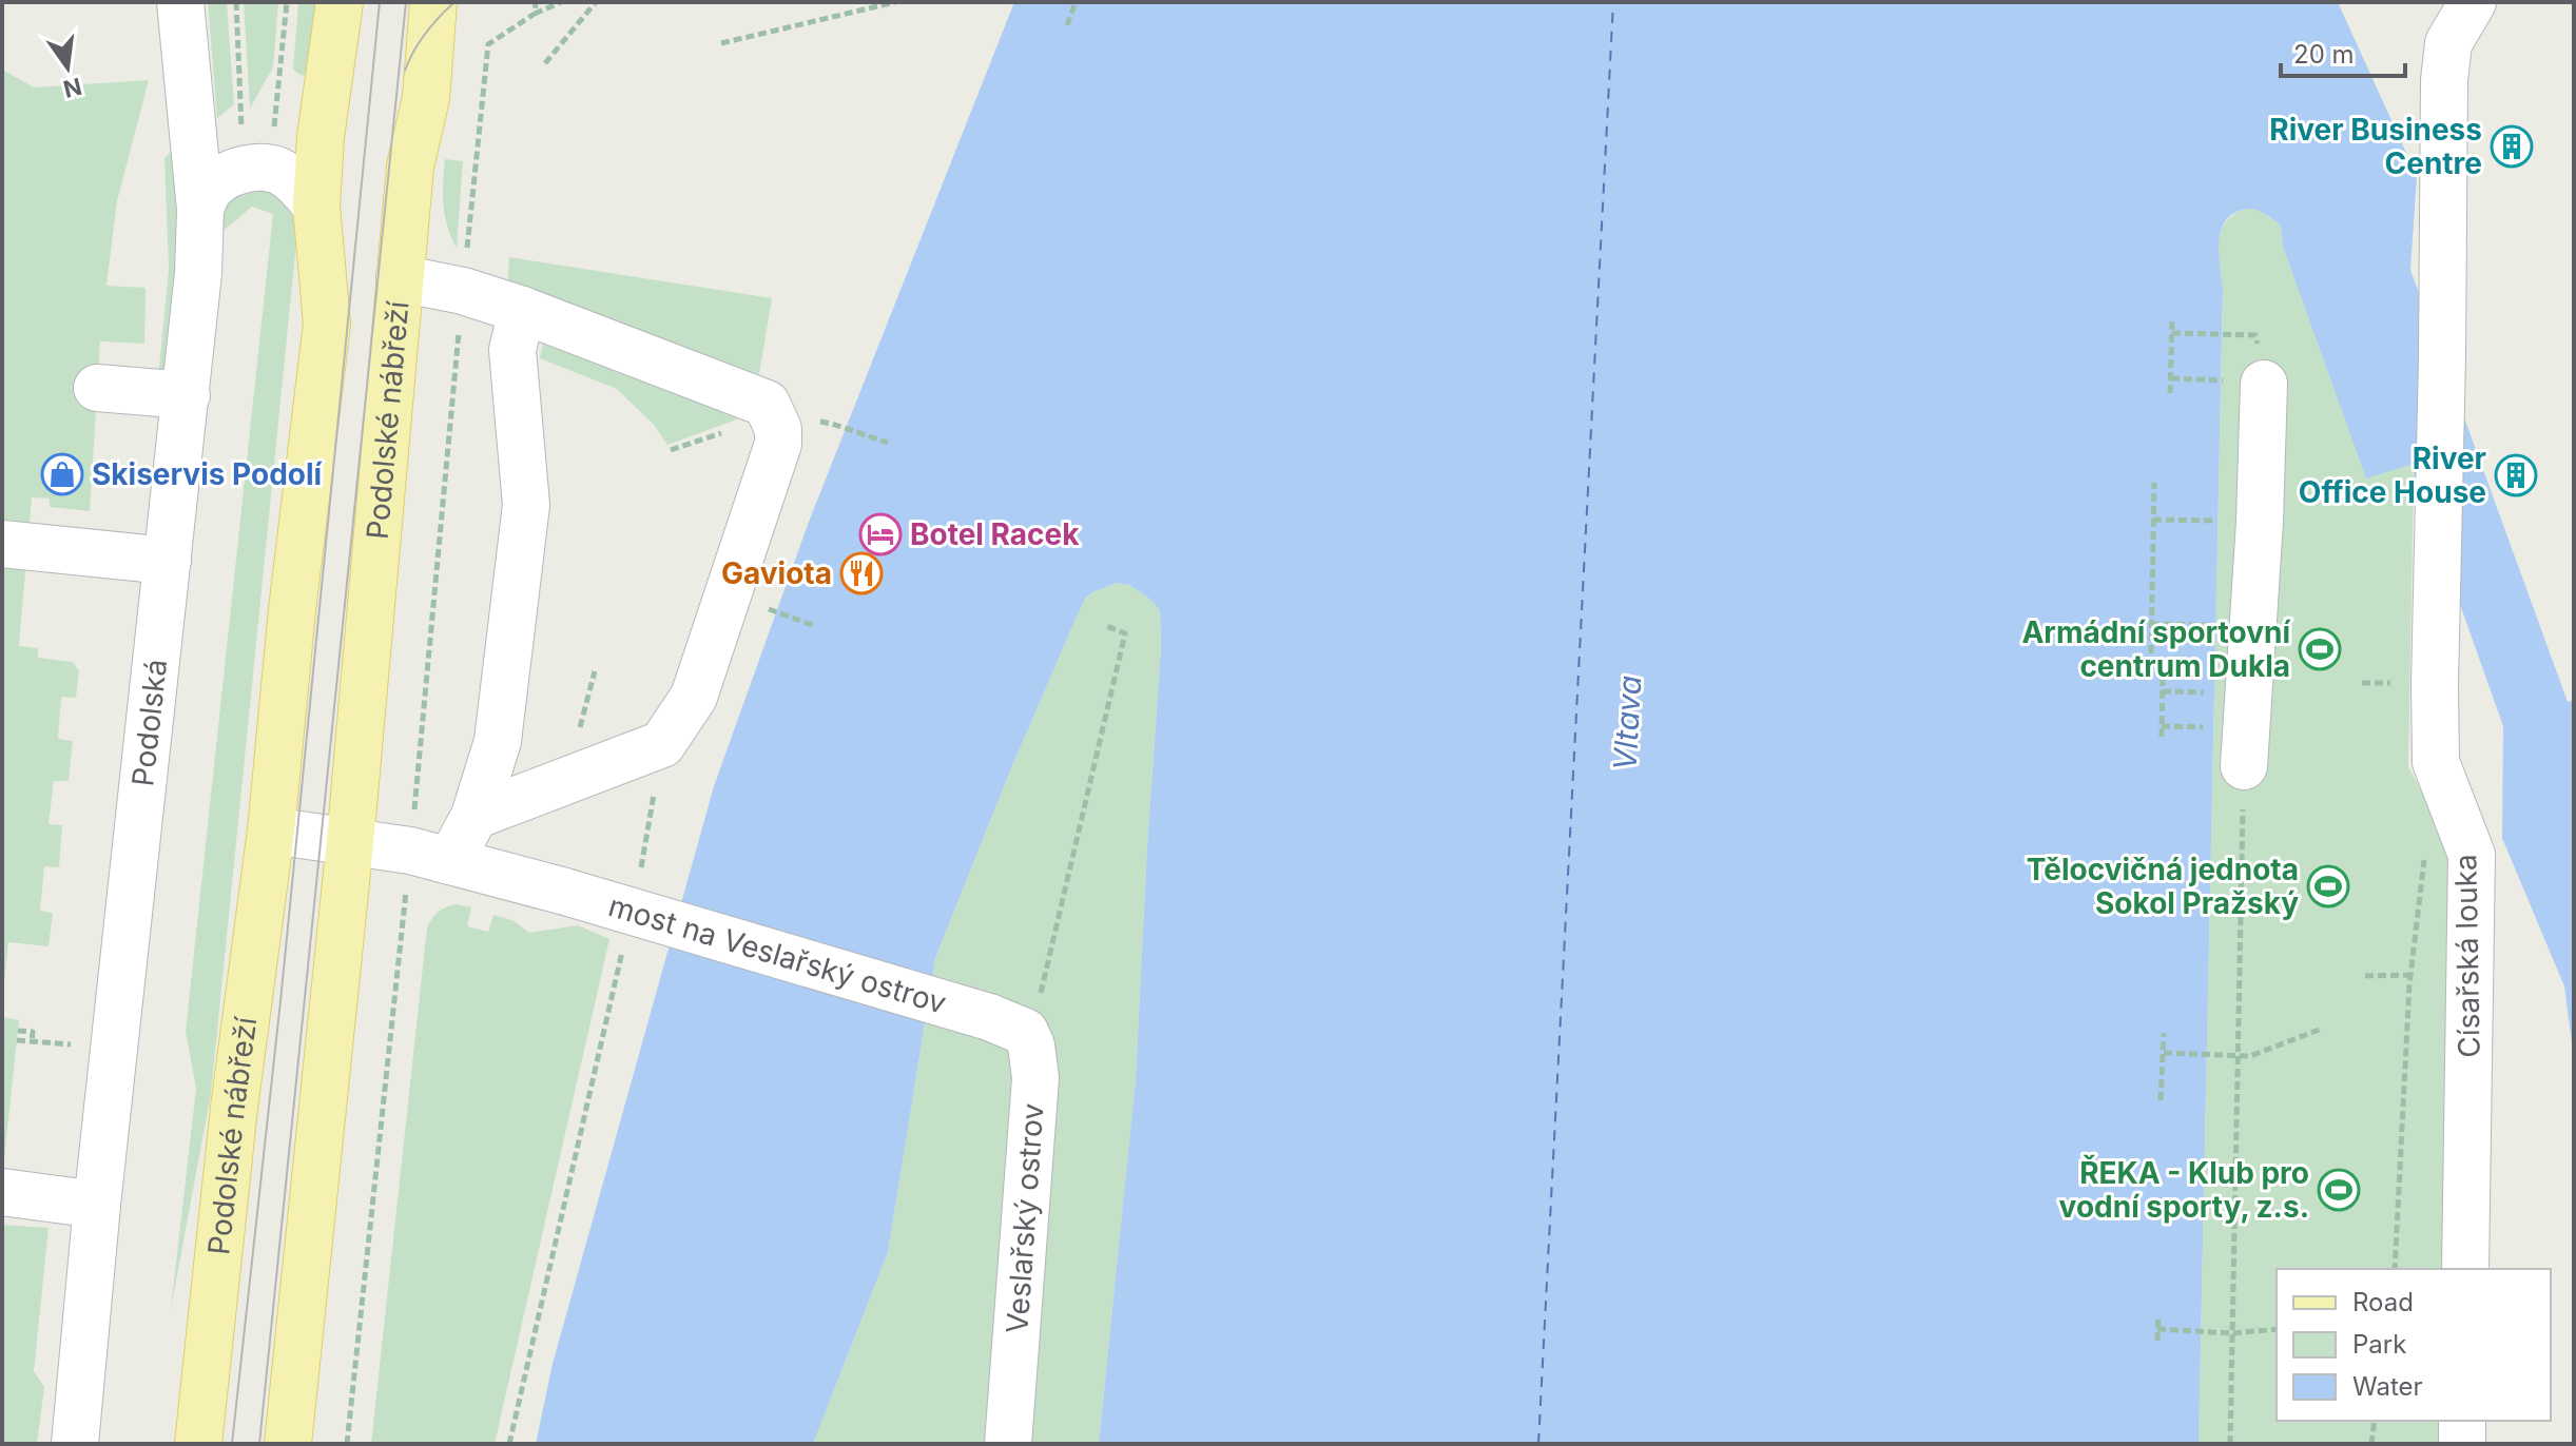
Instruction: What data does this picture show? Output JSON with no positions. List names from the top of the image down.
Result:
{
  "streets": {
    "main road": ["Podolské nábřeží"],
    "street": [
      "Podolská",
      "most na Veslařský ostrov",
      "Císařská louka",
      "Veslařský ostrov"
    ]
  },
  "crossings": [
    ["most na Veslařský ostrov", "Veslařský ostrov"]
  ],
  "water": ["Vltava"],
  "places": {
    "building": ["River Business Centre", "River Office House"],
    "shop": ["Skiservis Podolí"],
    "hotel": ["Botel Racek"],
    "restaurant": ["Gaviota"],
    "sports": ["Armádní sportovní centrum Dukla", "Tělocvičná jednota Sokol Pražský", "ŘEKA - Klub pro vodní sporty, z.s."]
  },
  "legend": ["Road", "Park", "Water"],
  "scale_bar": "20 m",
  "north": "bottom"
}
